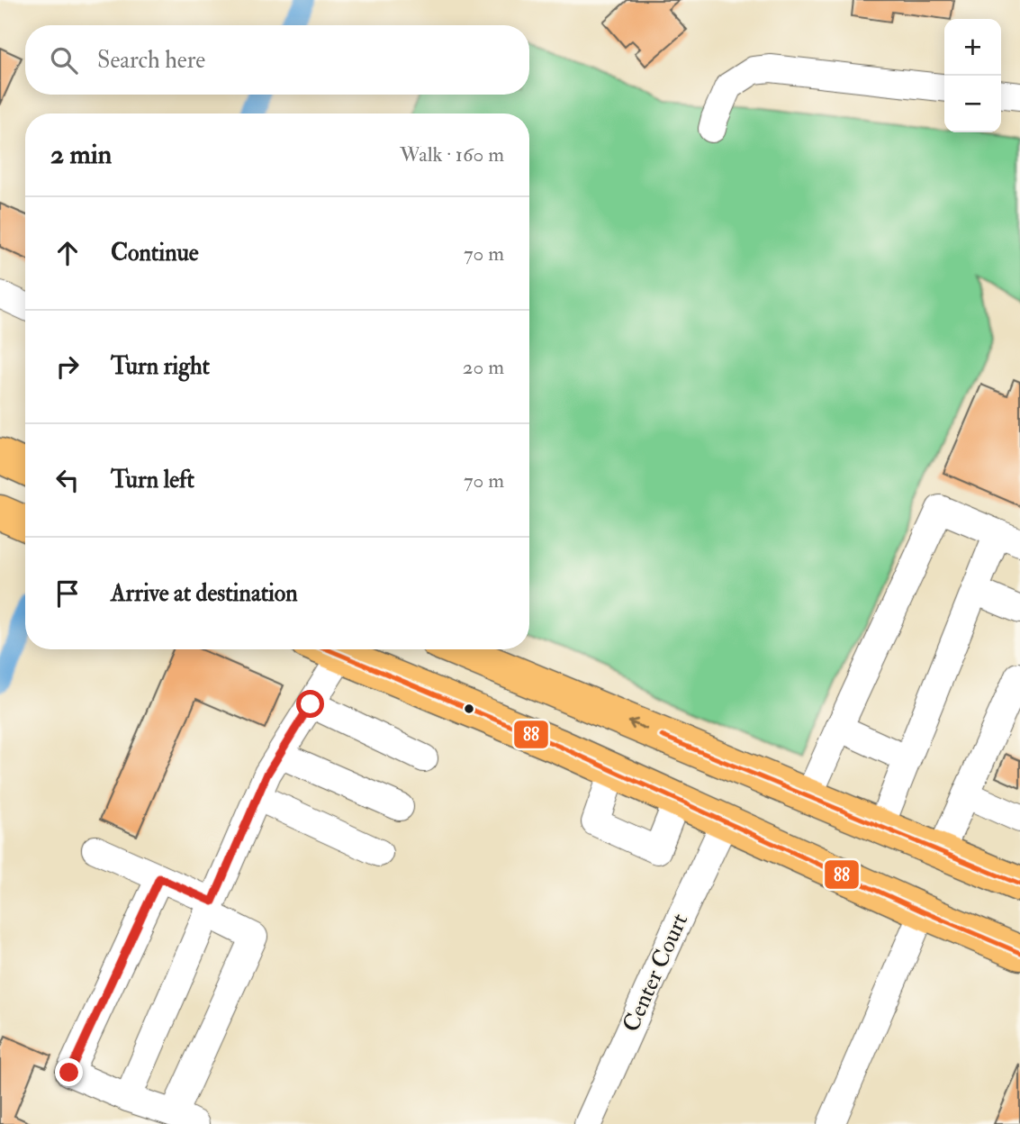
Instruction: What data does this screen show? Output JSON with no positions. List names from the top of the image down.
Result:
{
  "streets": {
    "street": ["Center Court"]
  },
  "lines": ["transit line 88"],
  "page": {
    "map_buttons": ["+", "−"],
    "search": "Search here",
    "heading": ["2 min", "Walk · 160 m"],
    "list": [
      ["Continue", "70 m"],
      ["Turn right", "20 m"],
      ["Turn left", "70 m"],
      "Arrive at destination"
    ]
  }
}
